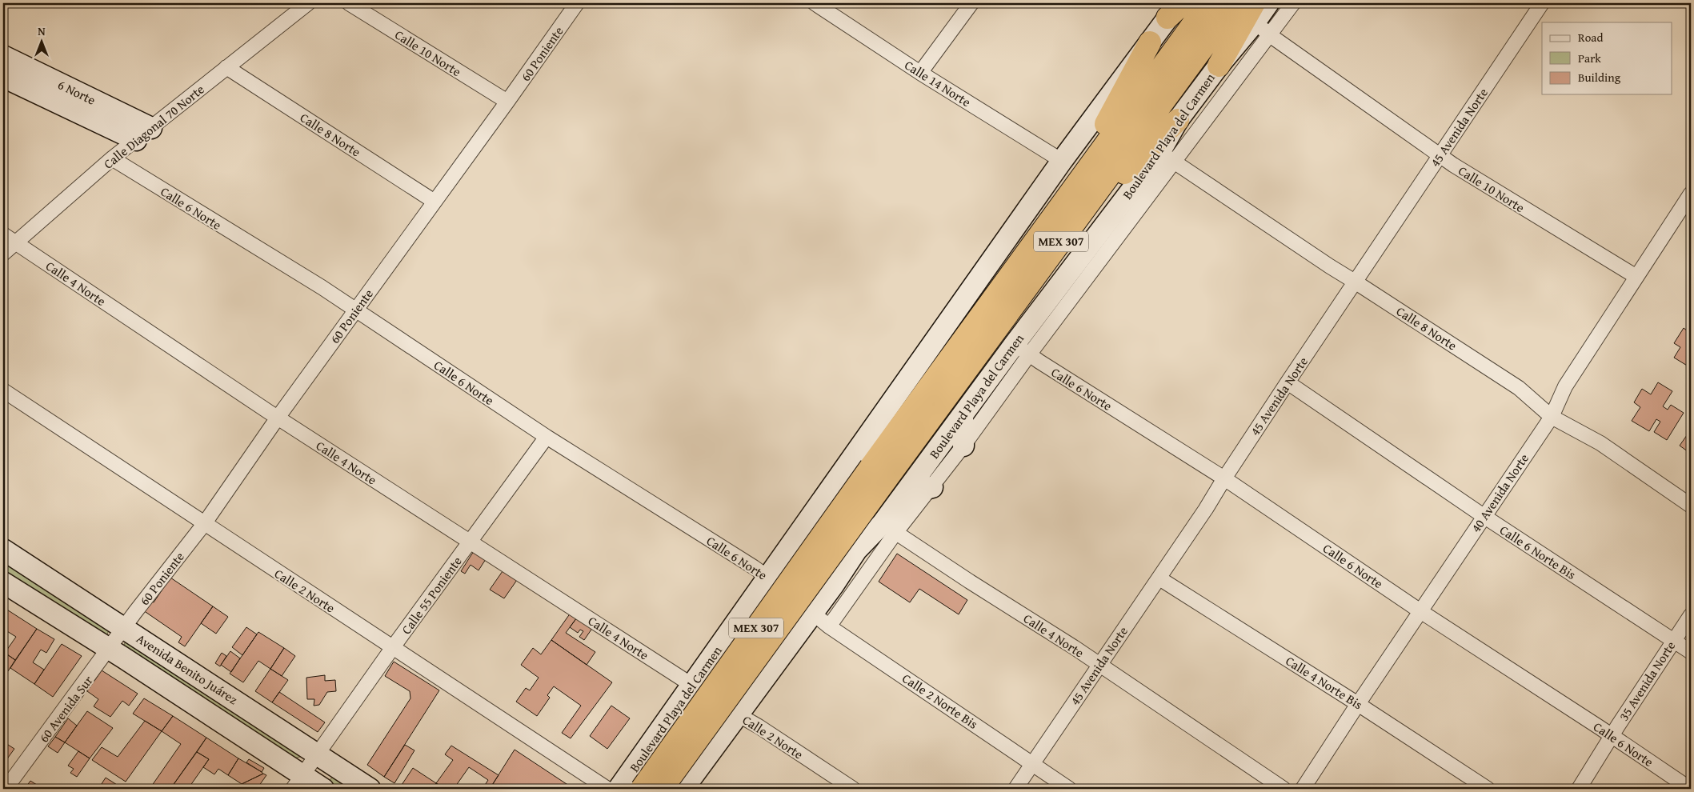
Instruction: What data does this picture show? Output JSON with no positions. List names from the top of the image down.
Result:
{
  "streets": {
    "highway": ["MEX 307"],
    "main road": ["6 Norte", "Boulevard Playa del Carmen", "Avenida Benito Juárez"],
    "street": [
      "Calle 10 Norte",
      "60 Poniente",
      "Calle 14 Norte",
      "Calle Diagonal 70 Norte",
      "45 Avenida Norte",
      "Calle 8 Norte",
      "Calle 6 Norte",
      "Calle 4 Norte",
      "40 Avenida Norte",
      "Calle 6 Norte Bis",
      "Calle 2 Norte",
      "Calle 55 Poniente",
      "35 Avenida Norte",
      "Calle 4 Norte Bis",
      "Calle 2 Norte Bis",
      "60 Avenida Sur"
    ]
  },
  "crossings": [
    ["Calle 10 Norte", "60 Poniente"],
    ["Calle 10 Norte", "45 Avenida Norte"],
    ["Calle 10 Norte", "40 Avenida Norte"],
    ["60 Poniente", "Calle 8 Norte"],
    ["60 Poniente", "Calle 6 Norte"],
    ["60 Poniente", "Calle 4 Norte"],
    ["60 Poniente", "Calle 2 Norte"],
    ["60 Poniente", "Avenida Benito Juárez"],
    ["60 Poniente", "60 Avenida Sur"],
    ["Calle 14 Norte", "Boulevard Playa del Carmen"],
    ["6 Norte", "Calle Diagonal 70 Norte"],
    ["Calle Diagonal 70 Norte", "Calle 8 Norte"],
    ["Calle Diagonal 70 Norte", "Calle 6 Norte"],
    ["Calle Diagonal 70 Norte", "Calle 4 Norte"],
    ["45 Avenida Norte", "Calle 8 Norte"],
    ["45 Avenida Norte", "Calle 6 Norte"],
    ["45 Avenida Norte", "Calle 4 Norte"],
    ["45 Avenida Norte", "Calle 6 Norte Bis"],
    ["45 Avenida Norte", "Calle 4 Norte Bis"],
    ["45 Avenida Norte", "Calle 2 Norte Bis"],
    ["Calle 8 Norte", "Boulevard Playa del Carmen"],
    ["Calle 8 Norte", "40 Avenida Norte"],
    ["Boulevard Playa del Carmen", "Calle 6 Norte"],
    ["Boulevard Playa del Carmen", "Calle 4 Norte"],
    ["Boulevard Playa del Carmen", "Calle 2 Norte"],
    ["Boulevard Playa del Carmen", "Calle 2 Norte Bis"],
    ["Calle 6 Norte", "40 Avenida Norte"],
    ["Calle 6 Norte", "Calle 55 Poniente"],
    ["Calle 6 Norte", "35 Avenida Norte"],
    ["Calle 6 Norte", "Calle 2 Norte Bis"],
    ["Calle 4 Norte", "Calle 2 Norte"],
    ["Calle 4 Norte", "Calle 55 Poniente"],
    ["40 Avenida Norte", "Calle 6 Norte Bis"],
    ["40 Avenida Norte", "Calle 4 Norte Bis"],
    ["Calle 6 Norte Bis", "35 Avenida Norte"],
    ["Calle 2 Norte", "Calle 55 Poniente"],
    ["Calle 55 Poniente", "Avenida Benito Juárez"],
    ["Avenida Benito Juárez", "60 Avenida Sur"]
  ],
  "legend": ["Road", "Park", "Building"],
  "north": "top"
}
